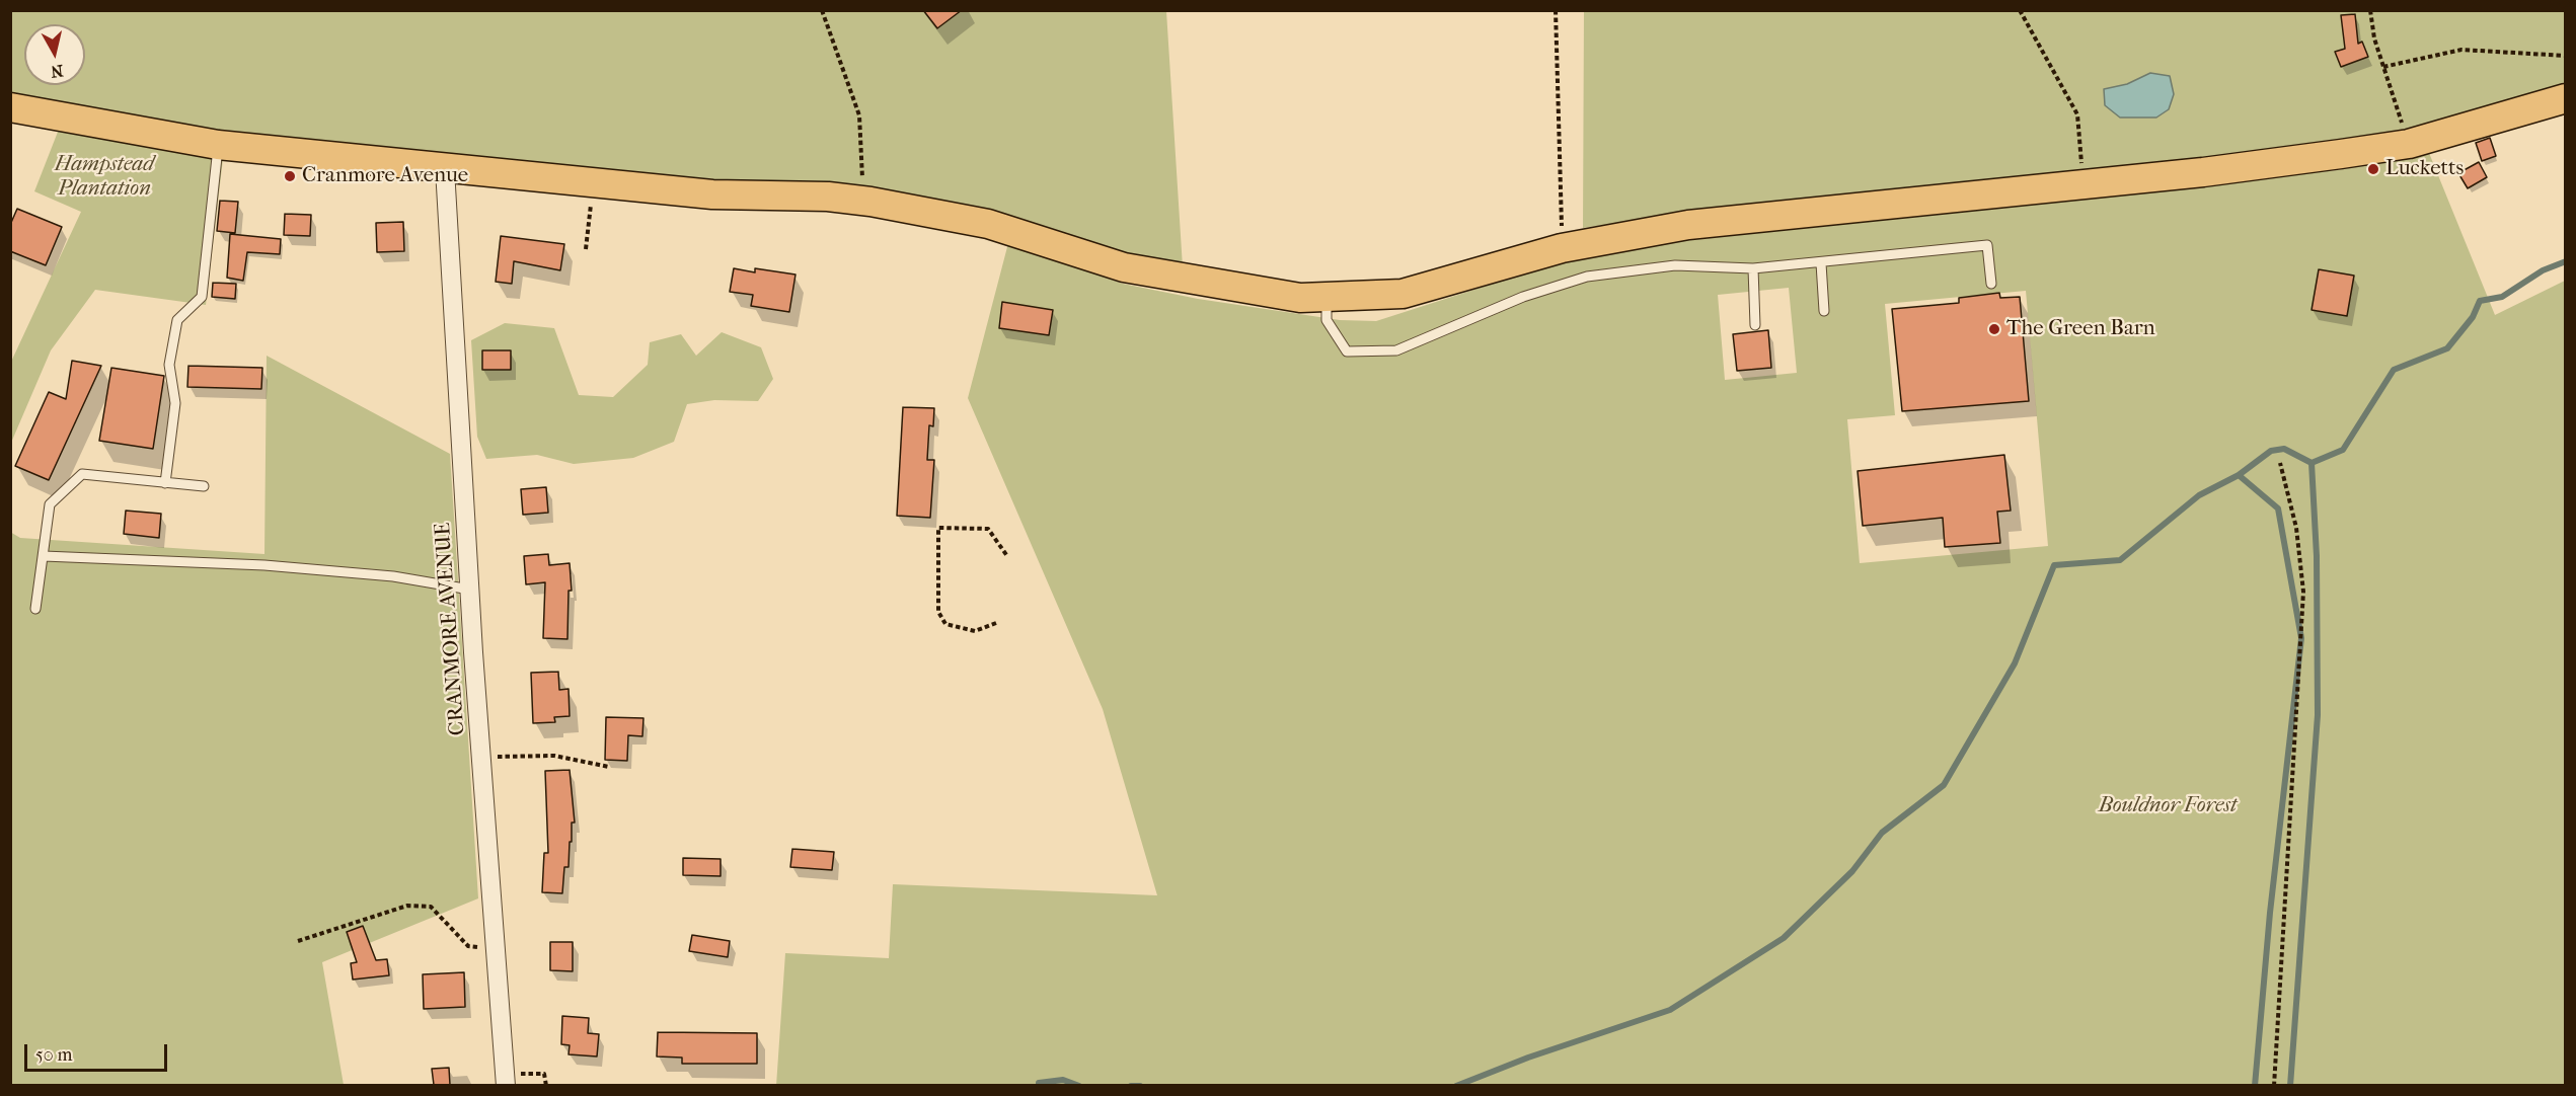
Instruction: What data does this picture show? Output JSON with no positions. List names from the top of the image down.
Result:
{
  "streets": {
    "street": ["CRANMORE AVENUE"]
  },
  "parks": ["Hampstead Plantation", "Bouldnor Forest"],
  "places": ["Lucketts", "Cranmore Avenue", "The Green Barn"],
  "scale_bar": "50 m",
  "north": "bottom"
}
